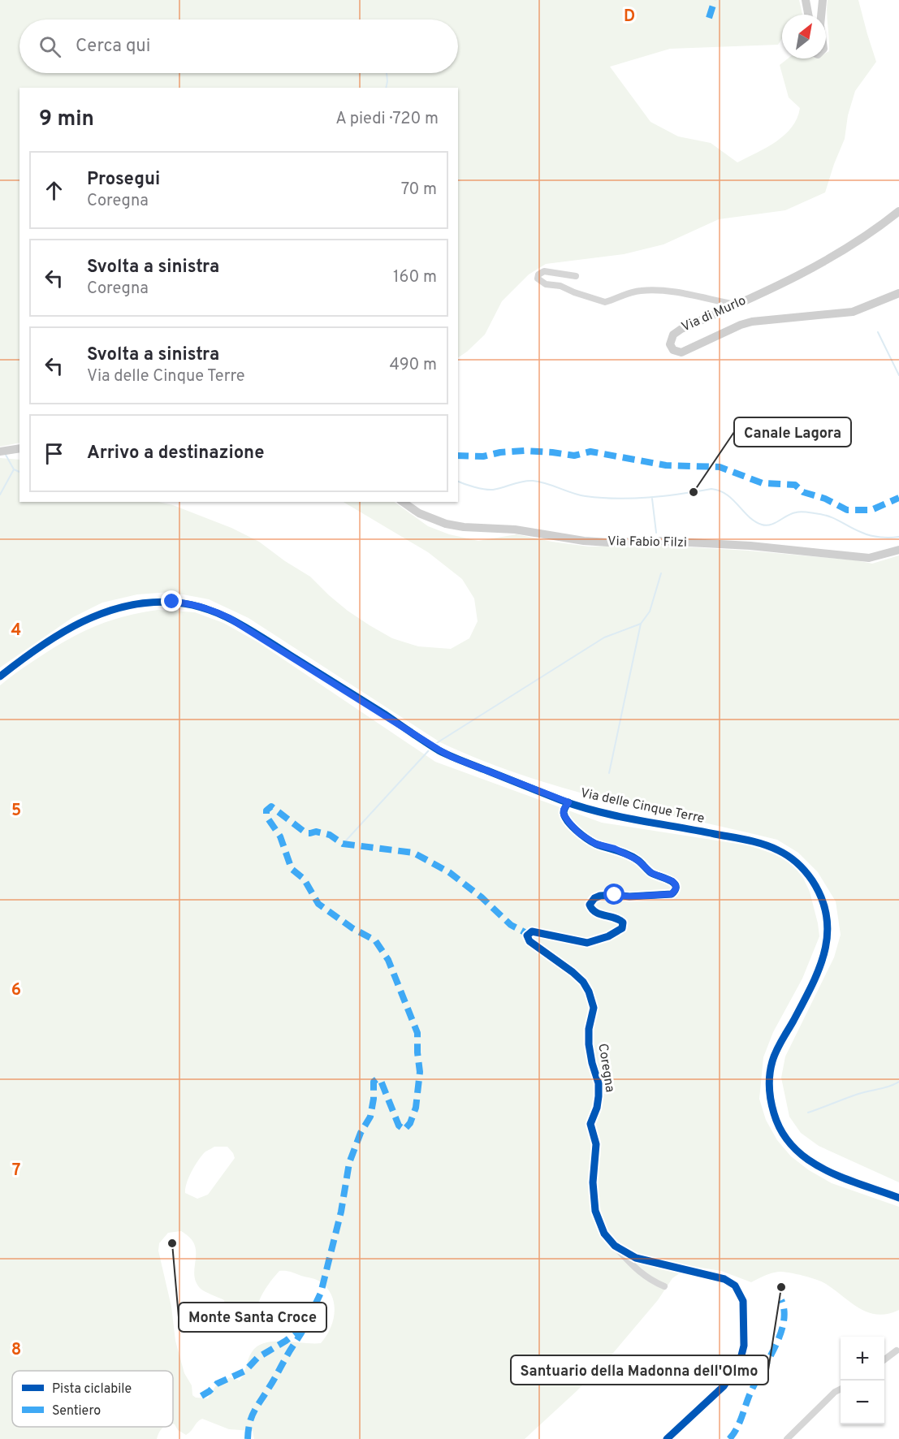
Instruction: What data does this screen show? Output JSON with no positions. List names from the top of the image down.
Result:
{
  "streets": {
    "main road": ["Via di Murlo", "Via Fabio Filzi", "Via delle Cinque Terre"],
    "street": ["Coregna"]
  },
  "crossings": [
    ["Via delle Cinque Terre", "Coregna"]
  ],
  "places": ["Canale Lagora", "Monte Santa Croce", "Santuario della Madonna dell'Olmo"],
  "legend": ["Pista ciclabile", "Sentiero"],
  "north": "top right",
  "page": {
    "search": "Cerca qui",
    "heading": ["9 min", "A piedi · 720 m"],
    "list": [
      ["Prosegui", "Coregna", "70 m"],
      ["Svolta a sinistra", "Coregna", "160 m"],
      ["Svolta a sinistra", "Via delle Cinque Terre", "490 m"],
      "Arrivo a destinazione"
    ],
    "map_buttons": ["+", "−"]
  },
  "grid": {
    "columns": ["D"],
    "rows": [
      "4",
      "5",
      "6",
      "7",
      "8"
    ]
  }
}
